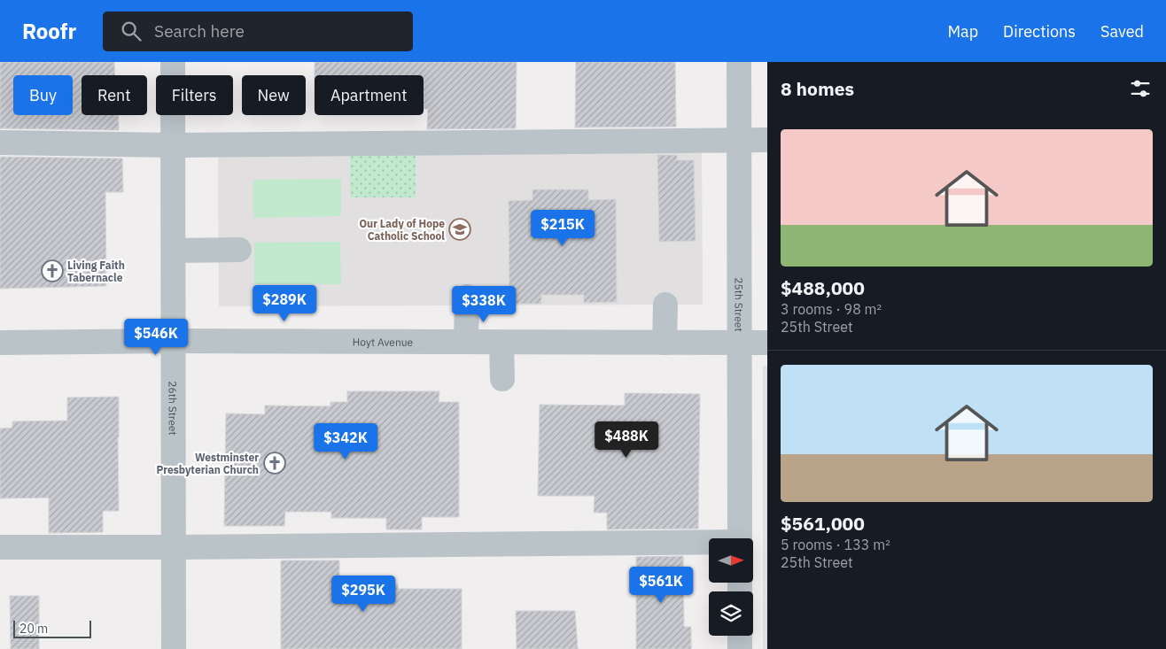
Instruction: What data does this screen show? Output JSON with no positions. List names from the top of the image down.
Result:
{
  "streets": {
    "street": ["25th Street", "Hoyt Avenue", "26th Street"]
  },
  "crossings": [
    ["25th Street", "Hoyt Avenue"],
    ["Hoyt Avenue", "26th Street"]
  ],
  "places": {
    "school or university": ["Our Lady of Hope Catholic School"],
    "church": ["Living Faith Tabernacle", "Westminster Presbyterian Church"]
  },
  "scale_bar": "20 m",
  "north": "right",
  "page": {
    "header": "Roofr",
    "search": "Search here",
    "nav": ["Map", "Directions", "Saved"],
    "heading": "8 homes",
    "chip": [
      "Buy",
      "Rent",
      "Filters",
      "New",
      "Apartment"
    ],
    "list": [
      {
        "name": "$488,000",
        "note": "3 rooms · 98 m² · 25th Street"
      },
      {
        "name": "$561,000",
        "note": "5 rooms · 133 m² · 25th Street"
      }
    ],
    "price": [
      "$215K",
      "$289K",
      "$338K",
      "$546K",
      "$488K",
      "$342K",
      "$561K",
      "$295K"
    ],
    "scale": "20 m"
  }
}
